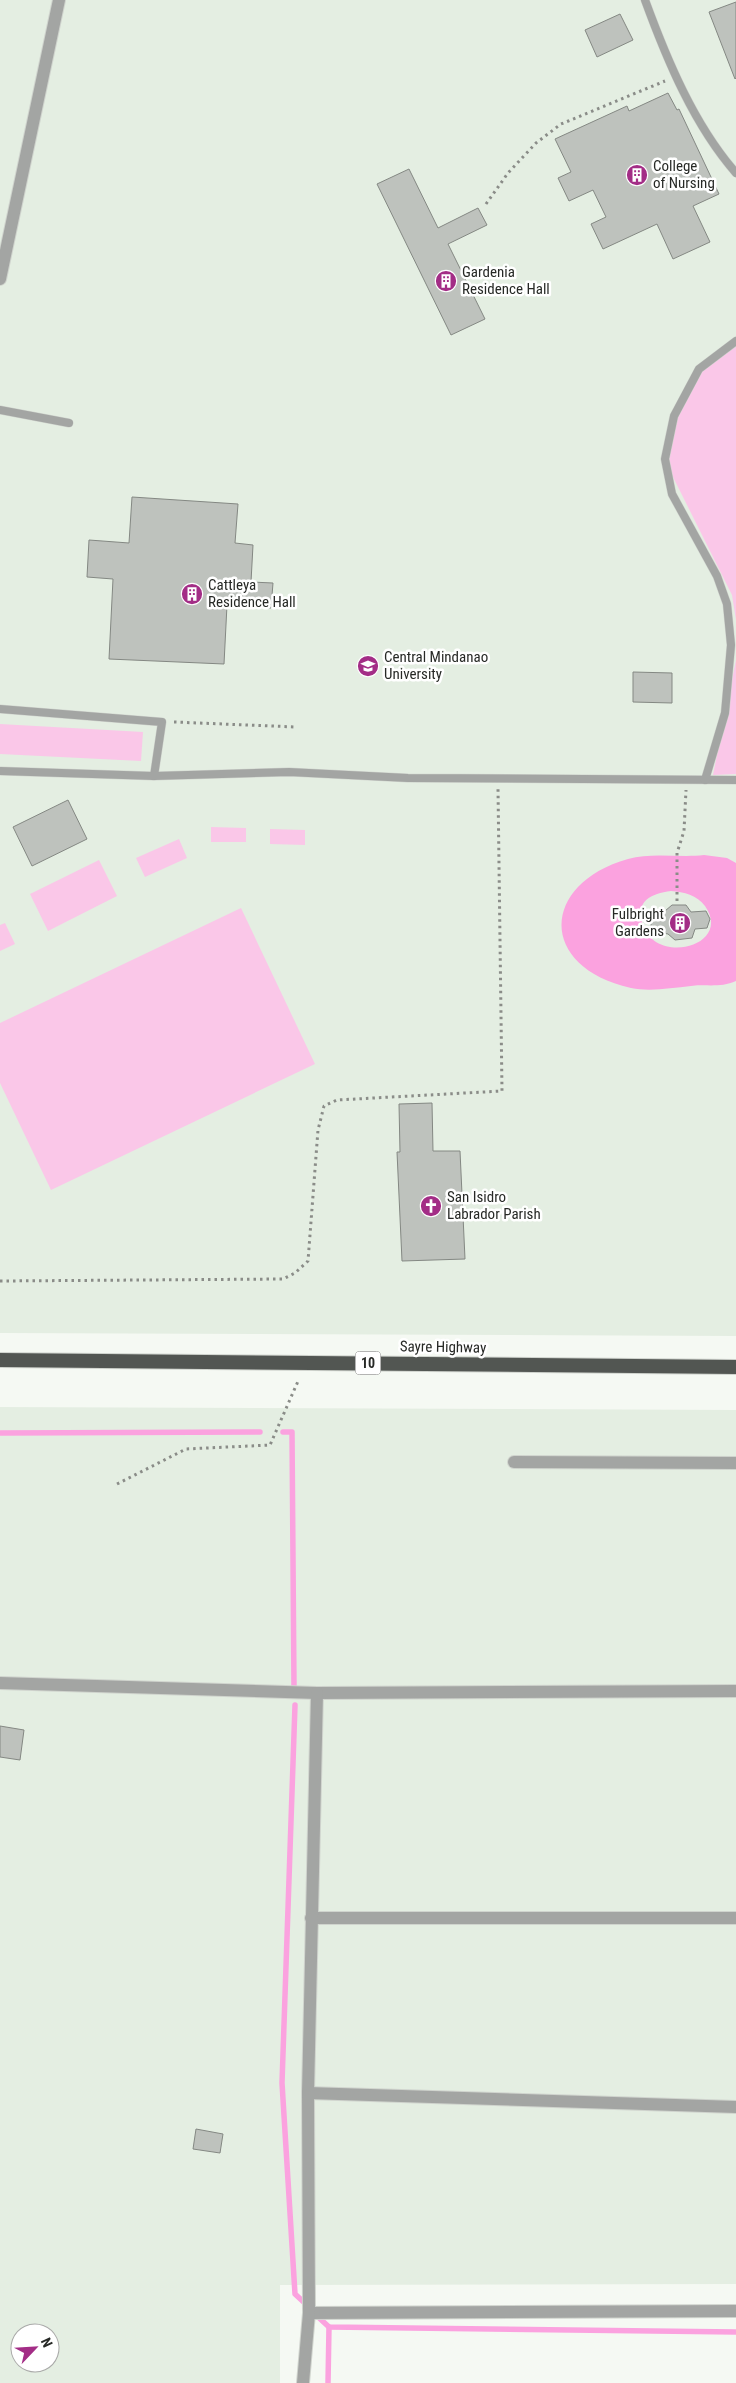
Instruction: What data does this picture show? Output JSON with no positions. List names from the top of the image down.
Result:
{
  "streets": {
    "highway": ["Sayre Highway", "10"]
  },
  "places": {
    "building": [
      "College of Nursing",
      "Gardenia Residence Hall",
      "Cattleya Residence Hall",
      "Fulbright Gardens"
    ],
    "school or university": ["Central Mindanao University"],
    "church": ["San Isidro Labrador Parish"]
  },
  "north": "top right"
}
